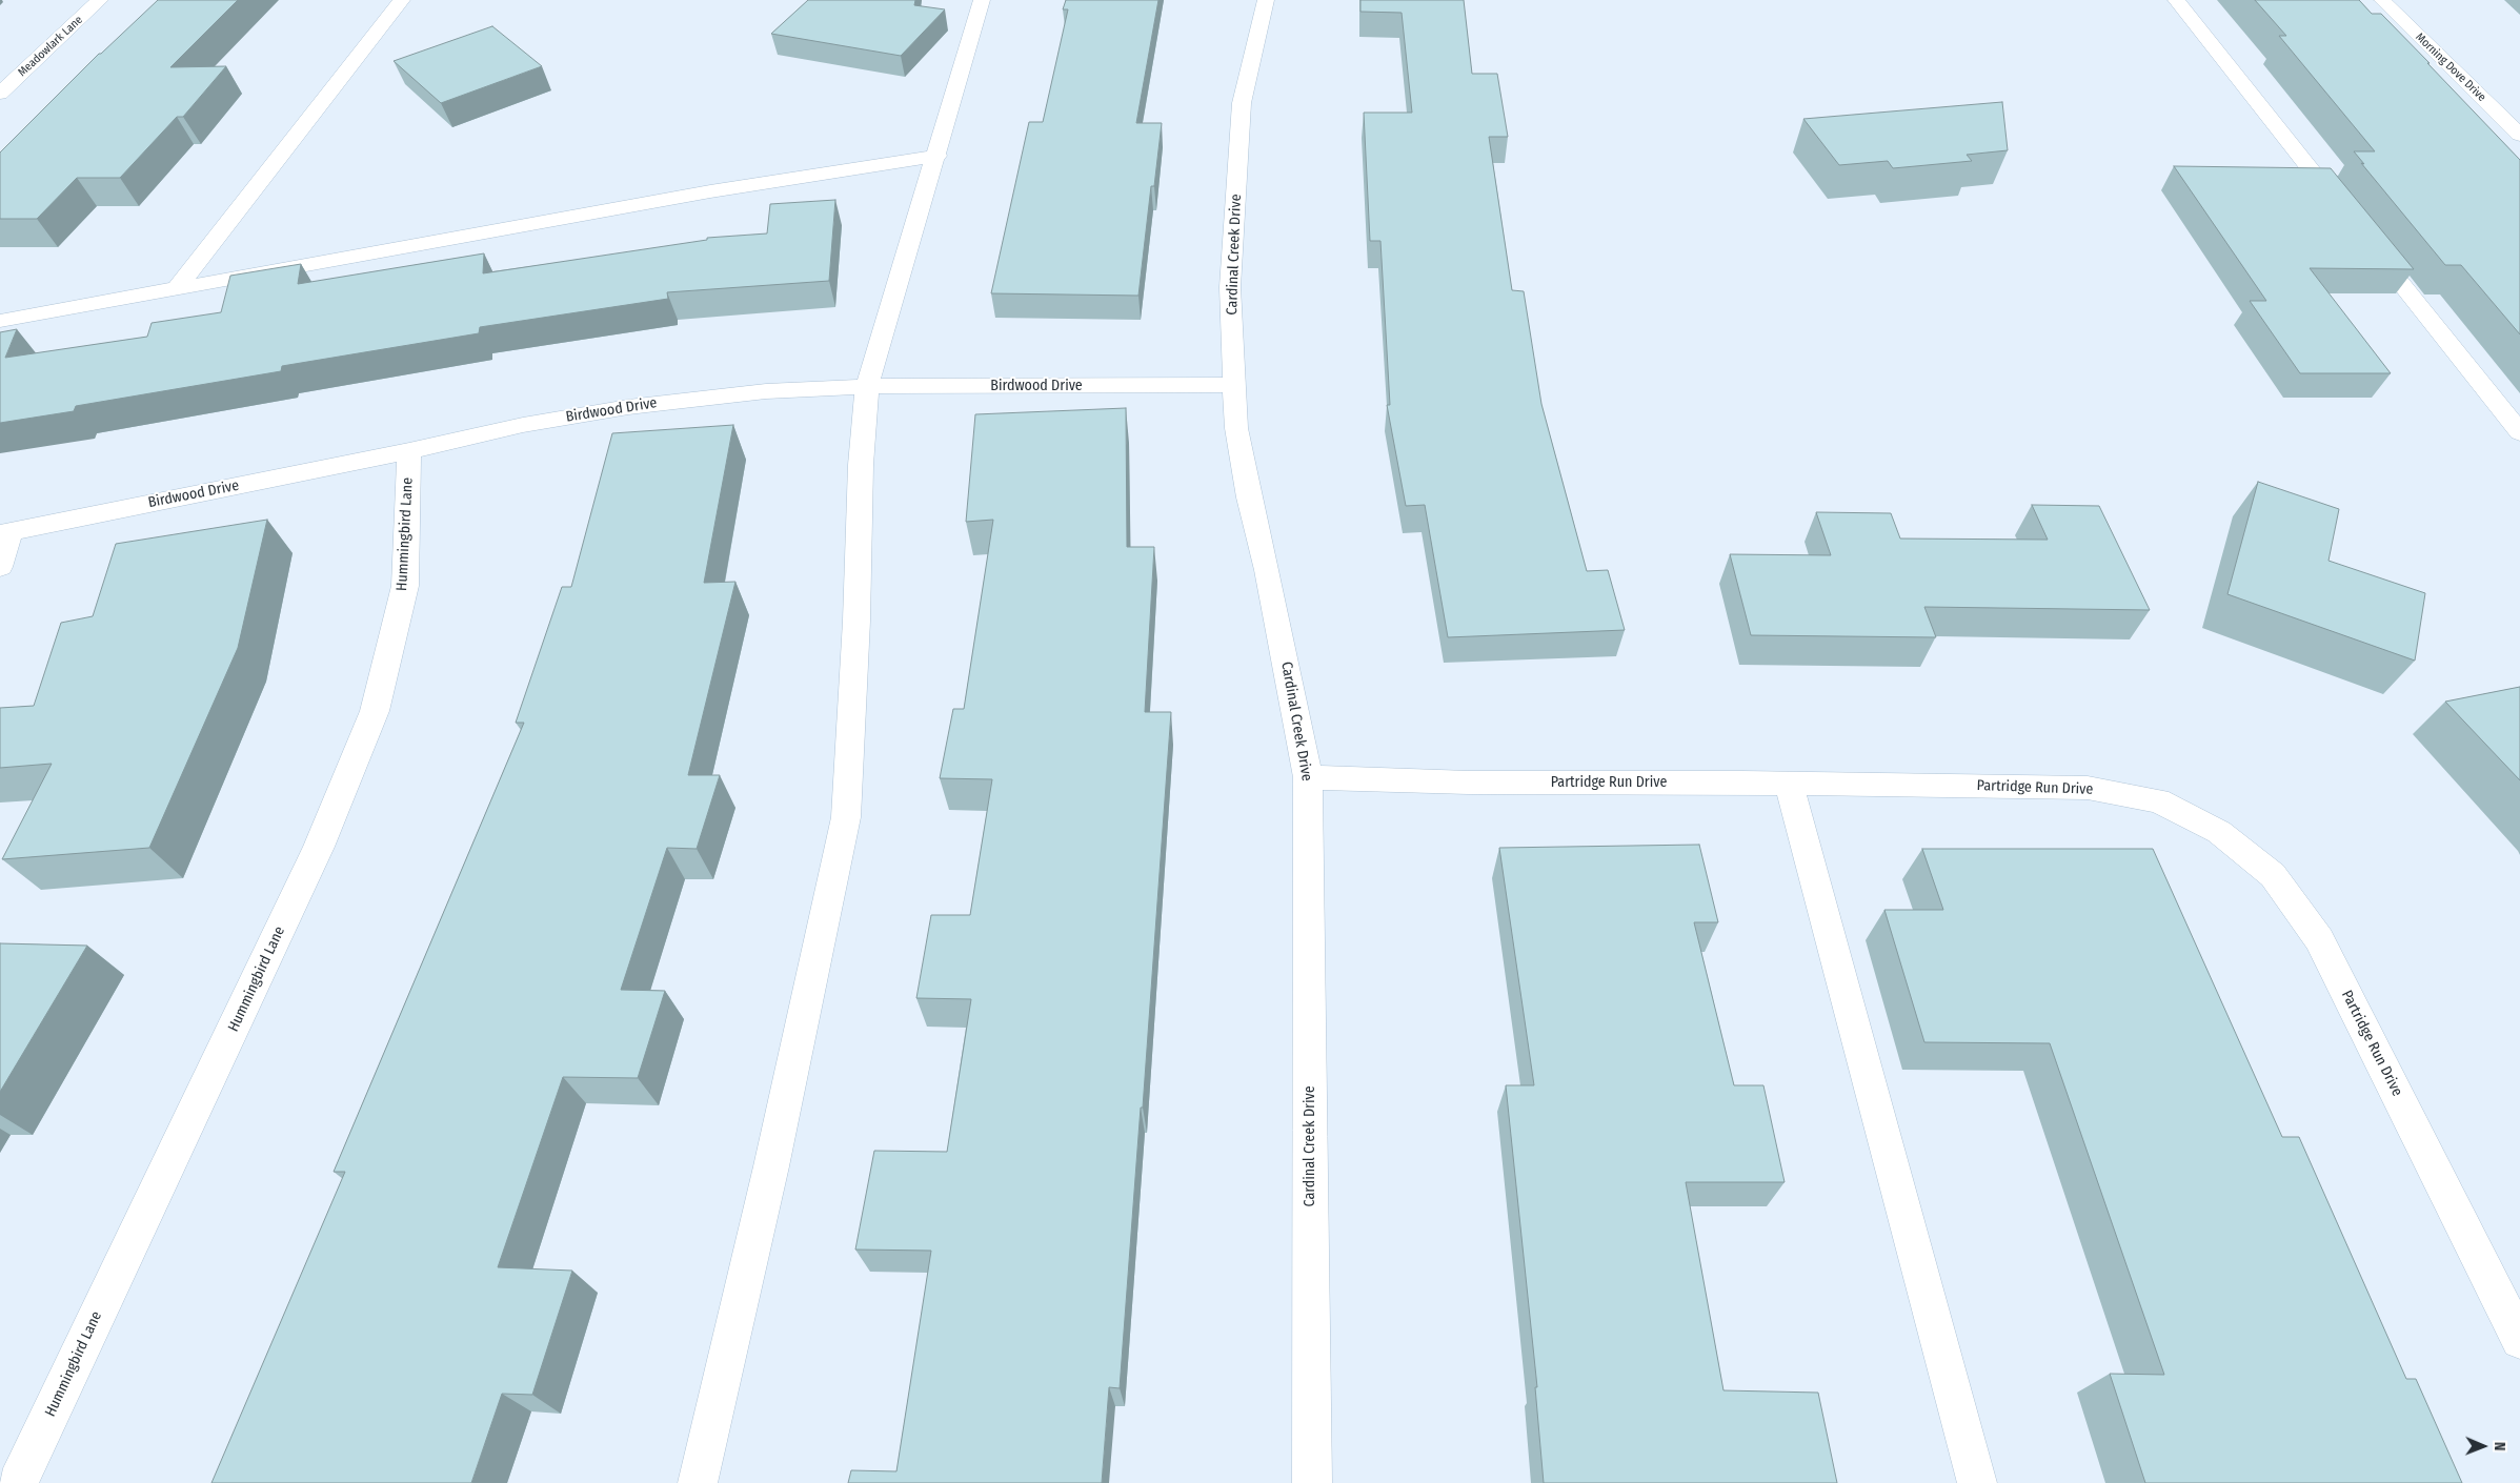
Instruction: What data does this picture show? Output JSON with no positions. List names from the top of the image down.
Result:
{
  "streets": {
    "street": [
      "Meadowlark Lane",
      "Morning Dove Drive",
      "Cardinal Creek Drive",
      "Birdwood Drive",
      "Hummingbird Lane",
      "Partridge Run Drive"
    ]
  },
  "crossings": [
    ["Cardinal Creek Drive", "Birdwood Drive"],
    ["Cardinal Creek Drive", "Partridge Run Drive"],
    ["Birdwood Drive", "Hummingbird Lane"]
  ],
  "north": "right"
}
